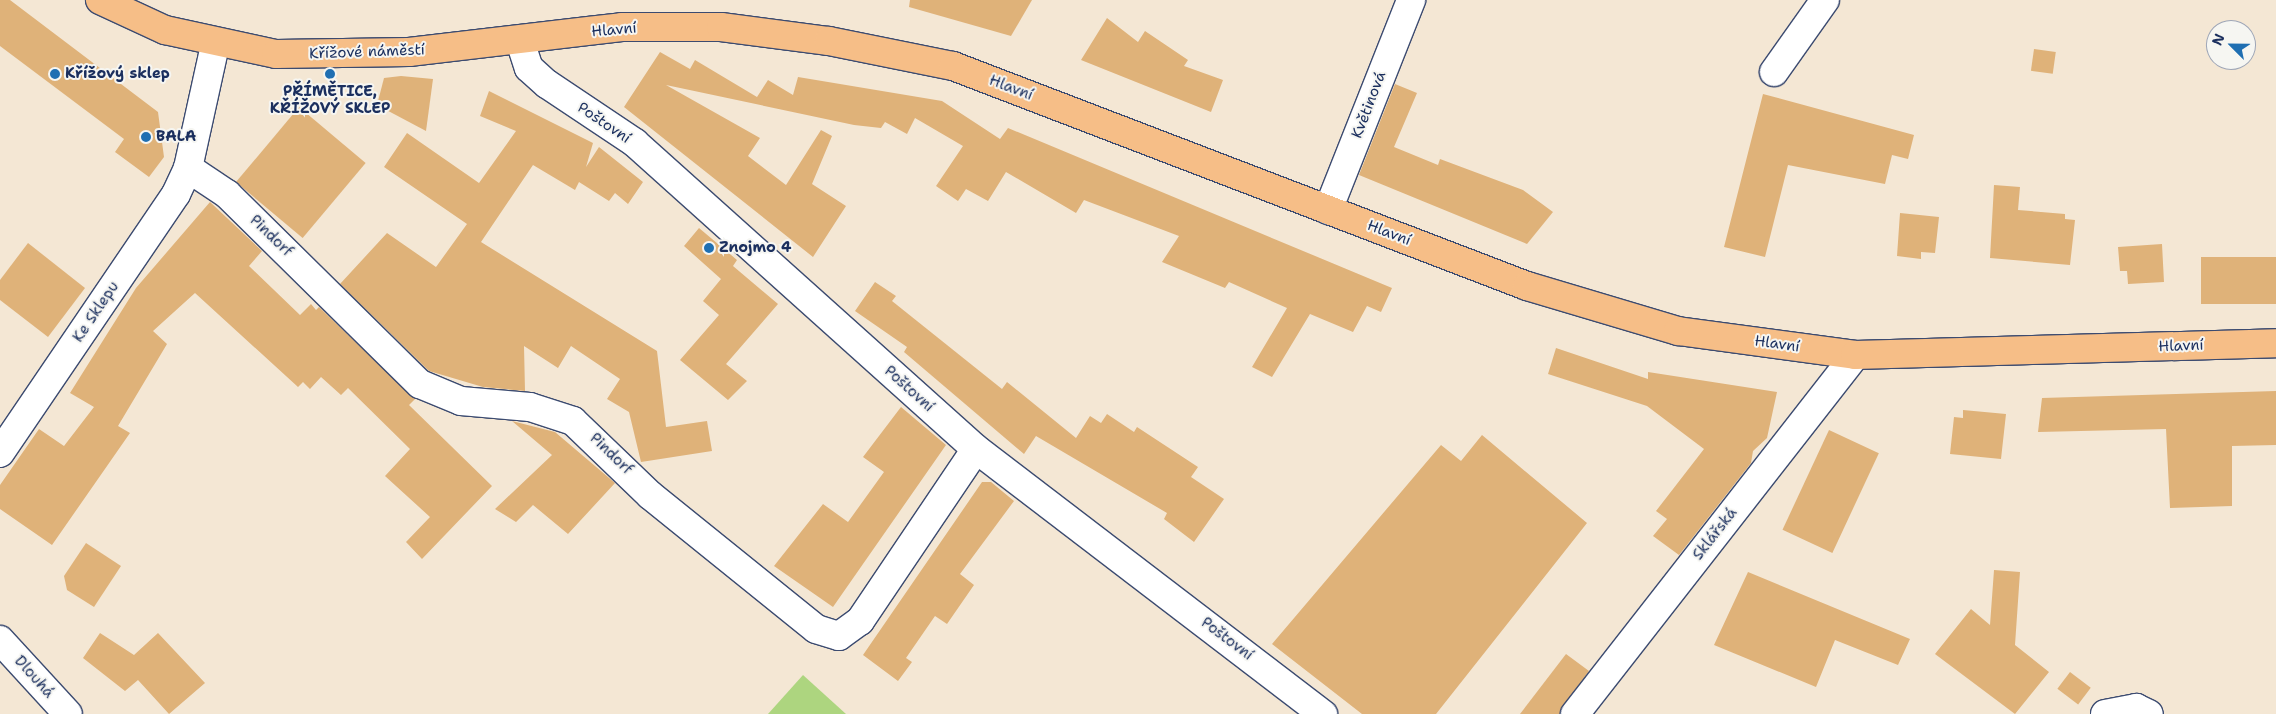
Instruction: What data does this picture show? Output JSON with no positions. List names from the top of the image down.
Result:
{
  "streets": {
    "main road": ["Hlavní", "Křížové náměstí"],
    "street": [
      "Květinová",
      "Poštovní",
      "Pindorf",
      "Ke Sklepu",
      "Sklářská",
      "Dlouhá"
    ]
  },
  "crossings": [
    ["Hlavní", "Křížové náměstí"],
    ["Hlavní", "Květinová"],
    ["Hlavní", "Poštovní"],
    ["Hlavní", "Sklářská"],
    ["Křížové náměstí", "Poštovní"],
    ["Poštovní", "Pindorf"],
    ["Pindorf", "Ke Sklepu"]
  ],
  "places": [
    "Křížový sklep",
    "PŘÍMĚTICE, KŘÍŽOVÝ SKLEP",
    "BALA",
    "Znojmo 4"
  ],
  "north": "top left"
}
